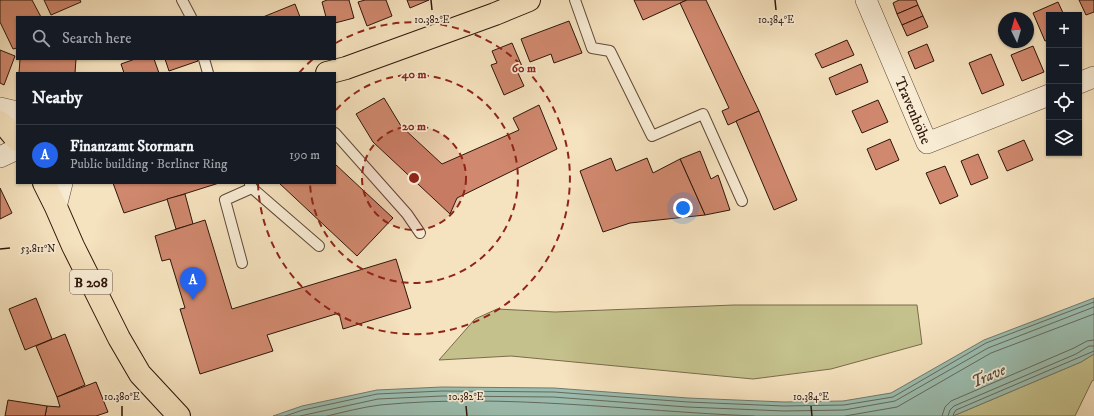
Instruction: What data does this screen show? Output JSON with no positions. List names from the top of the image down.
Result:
{
  "streets": {
    "main road": ["B 208"],
    "street": ["Travenhöhe"]
  },
  "water": ["Trave"],
  "north": "top",
  "page": {
    "map_buttons": ["+", "−"],
    "search": "Search here",
    "heading": "Nearby",
    "list": [
      {
        "mark": "A",
        "name": "Finanzamt Stormarn",
        "note": "Public building · Berliner Ring",
        "value": "190 m"
      }
    ],
    "pins": "A"
  },
  "coordinates": [
    "10.382°E",
    "10.384°E",
    "53.811°N",
    "10.380°E"
  ],
  "rings": ["60 m", "40 m", "20 m"]
}
